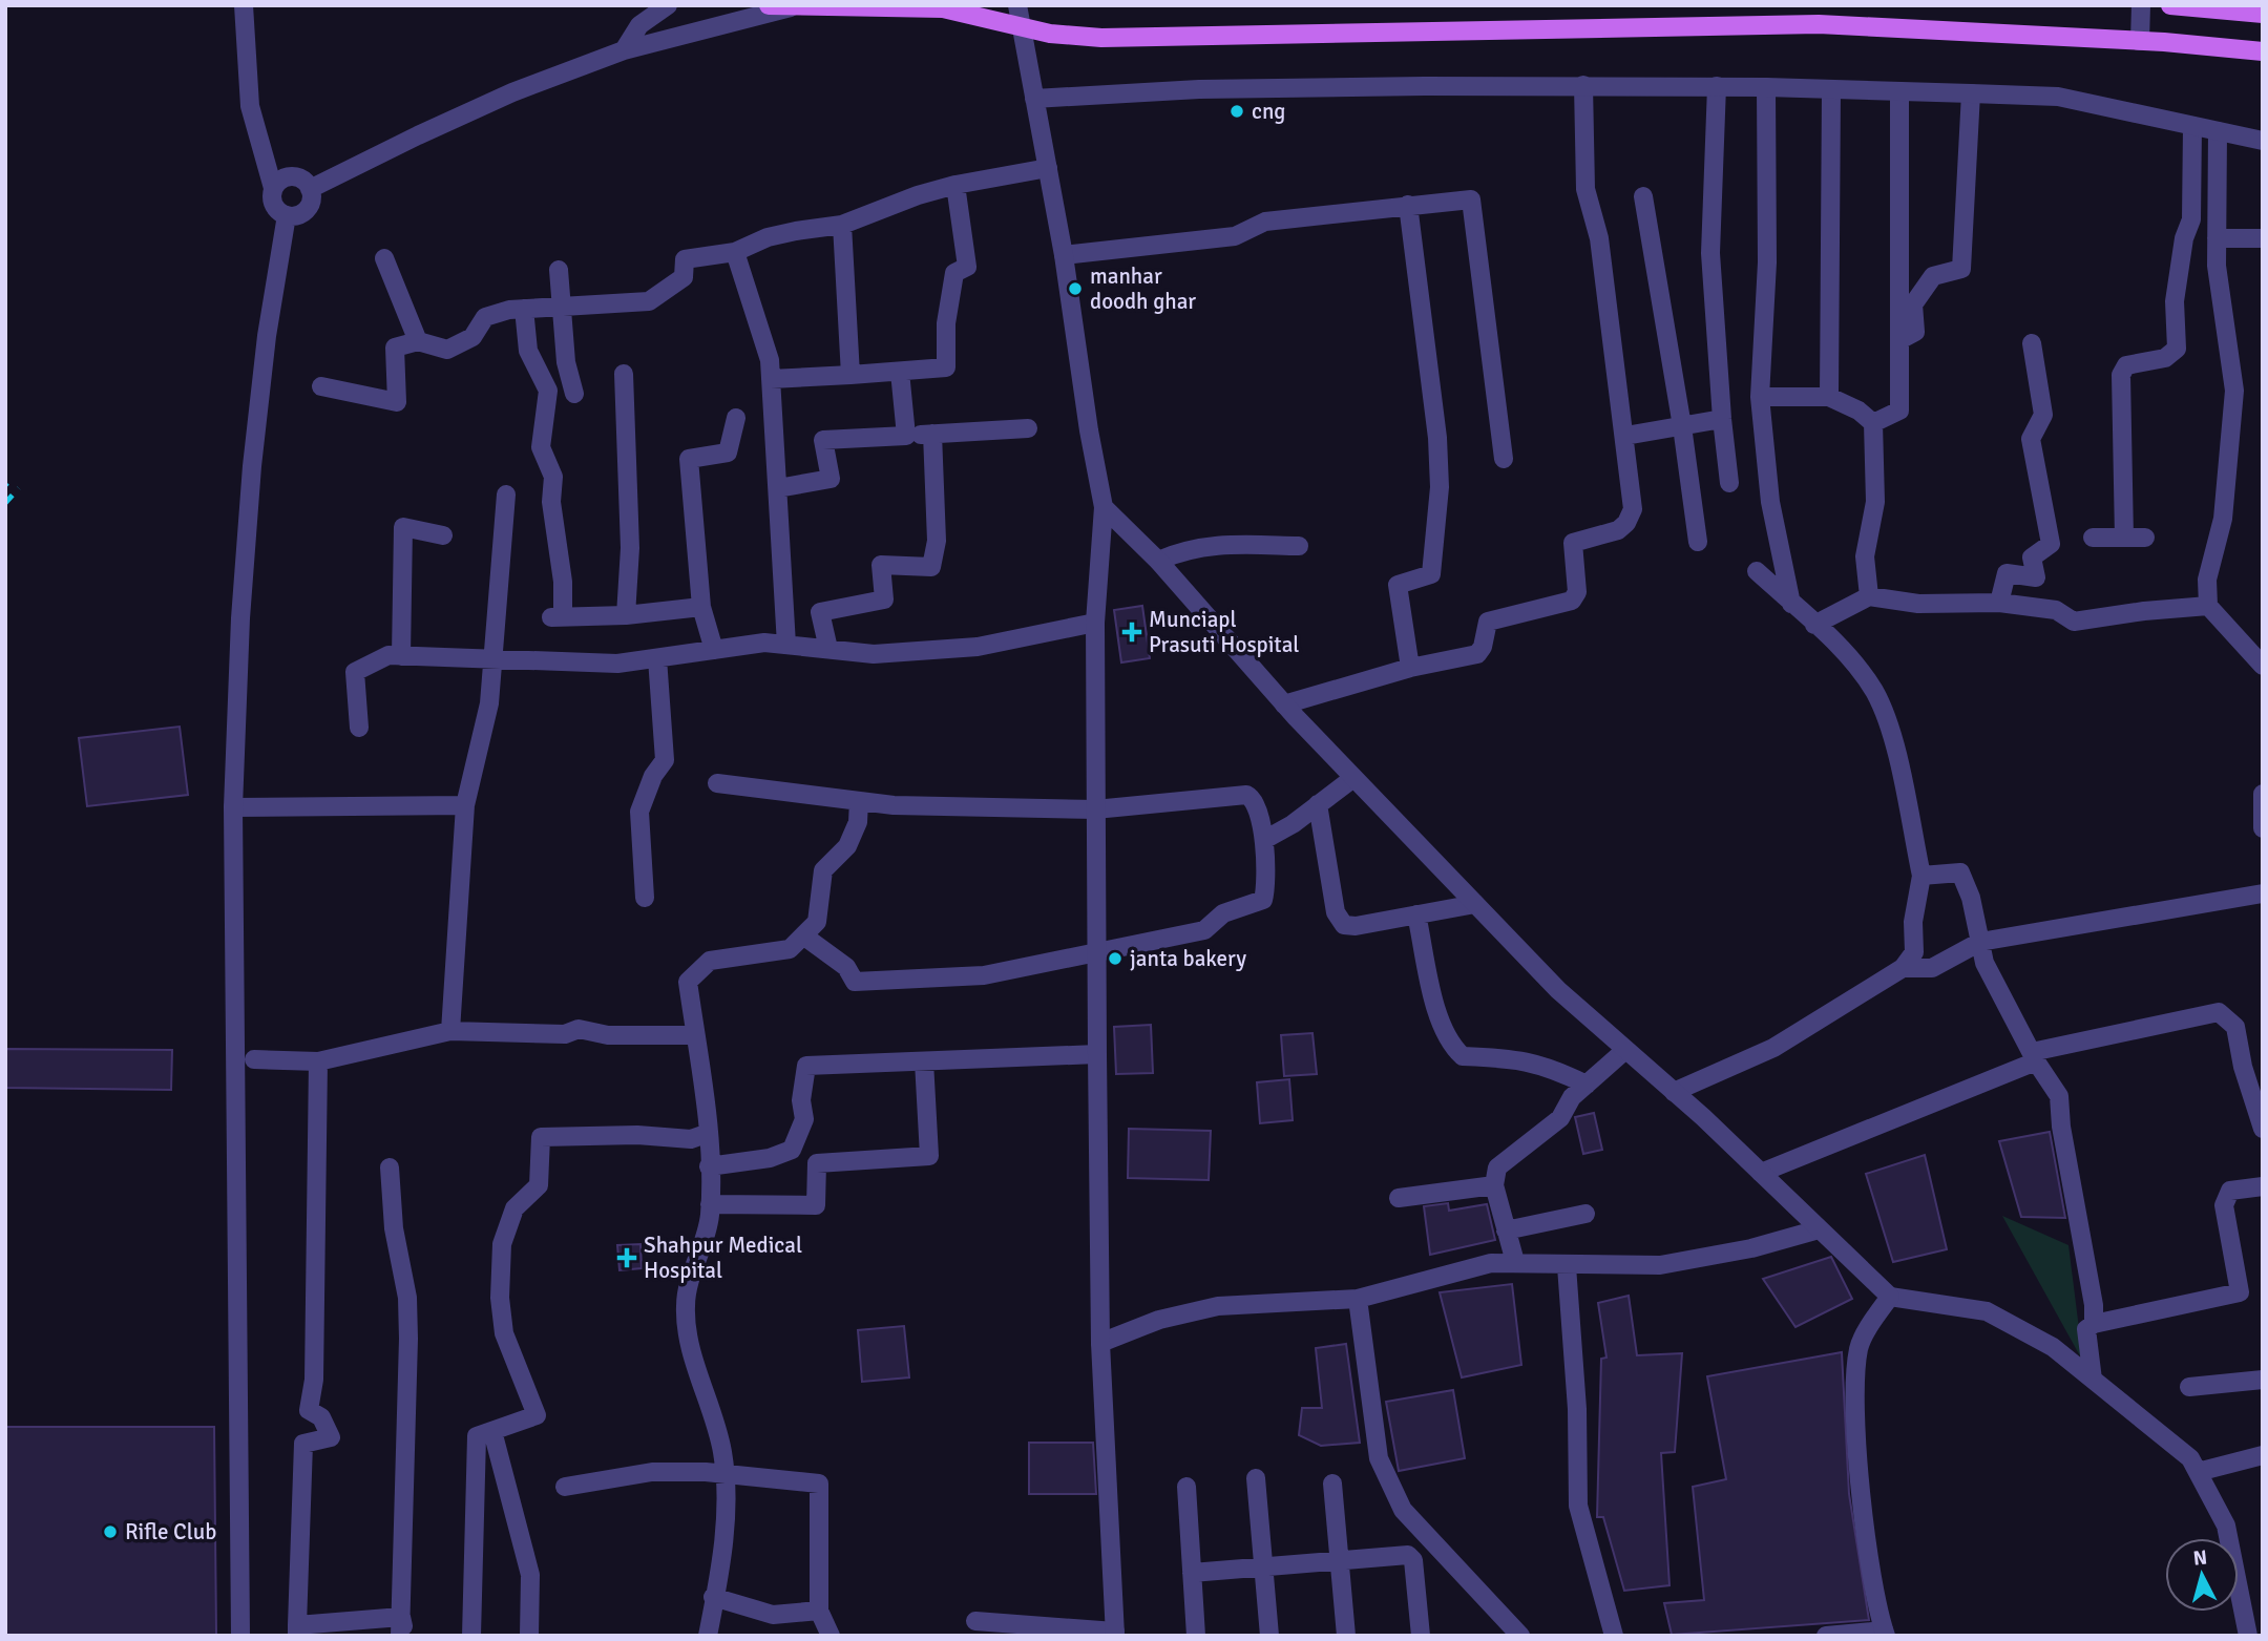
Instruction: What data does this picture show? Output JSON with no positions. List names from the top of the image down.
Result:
{
  "places": {
    "other": [
      "cng",
      "manhar doodh ghar",
      "janta bakery",
      "Rifle Club"
    ],
    "health": ["Munciapl Prasuti Hospital", "Shahpur Medical Hospital"]
  },
  "north": "top"
}
